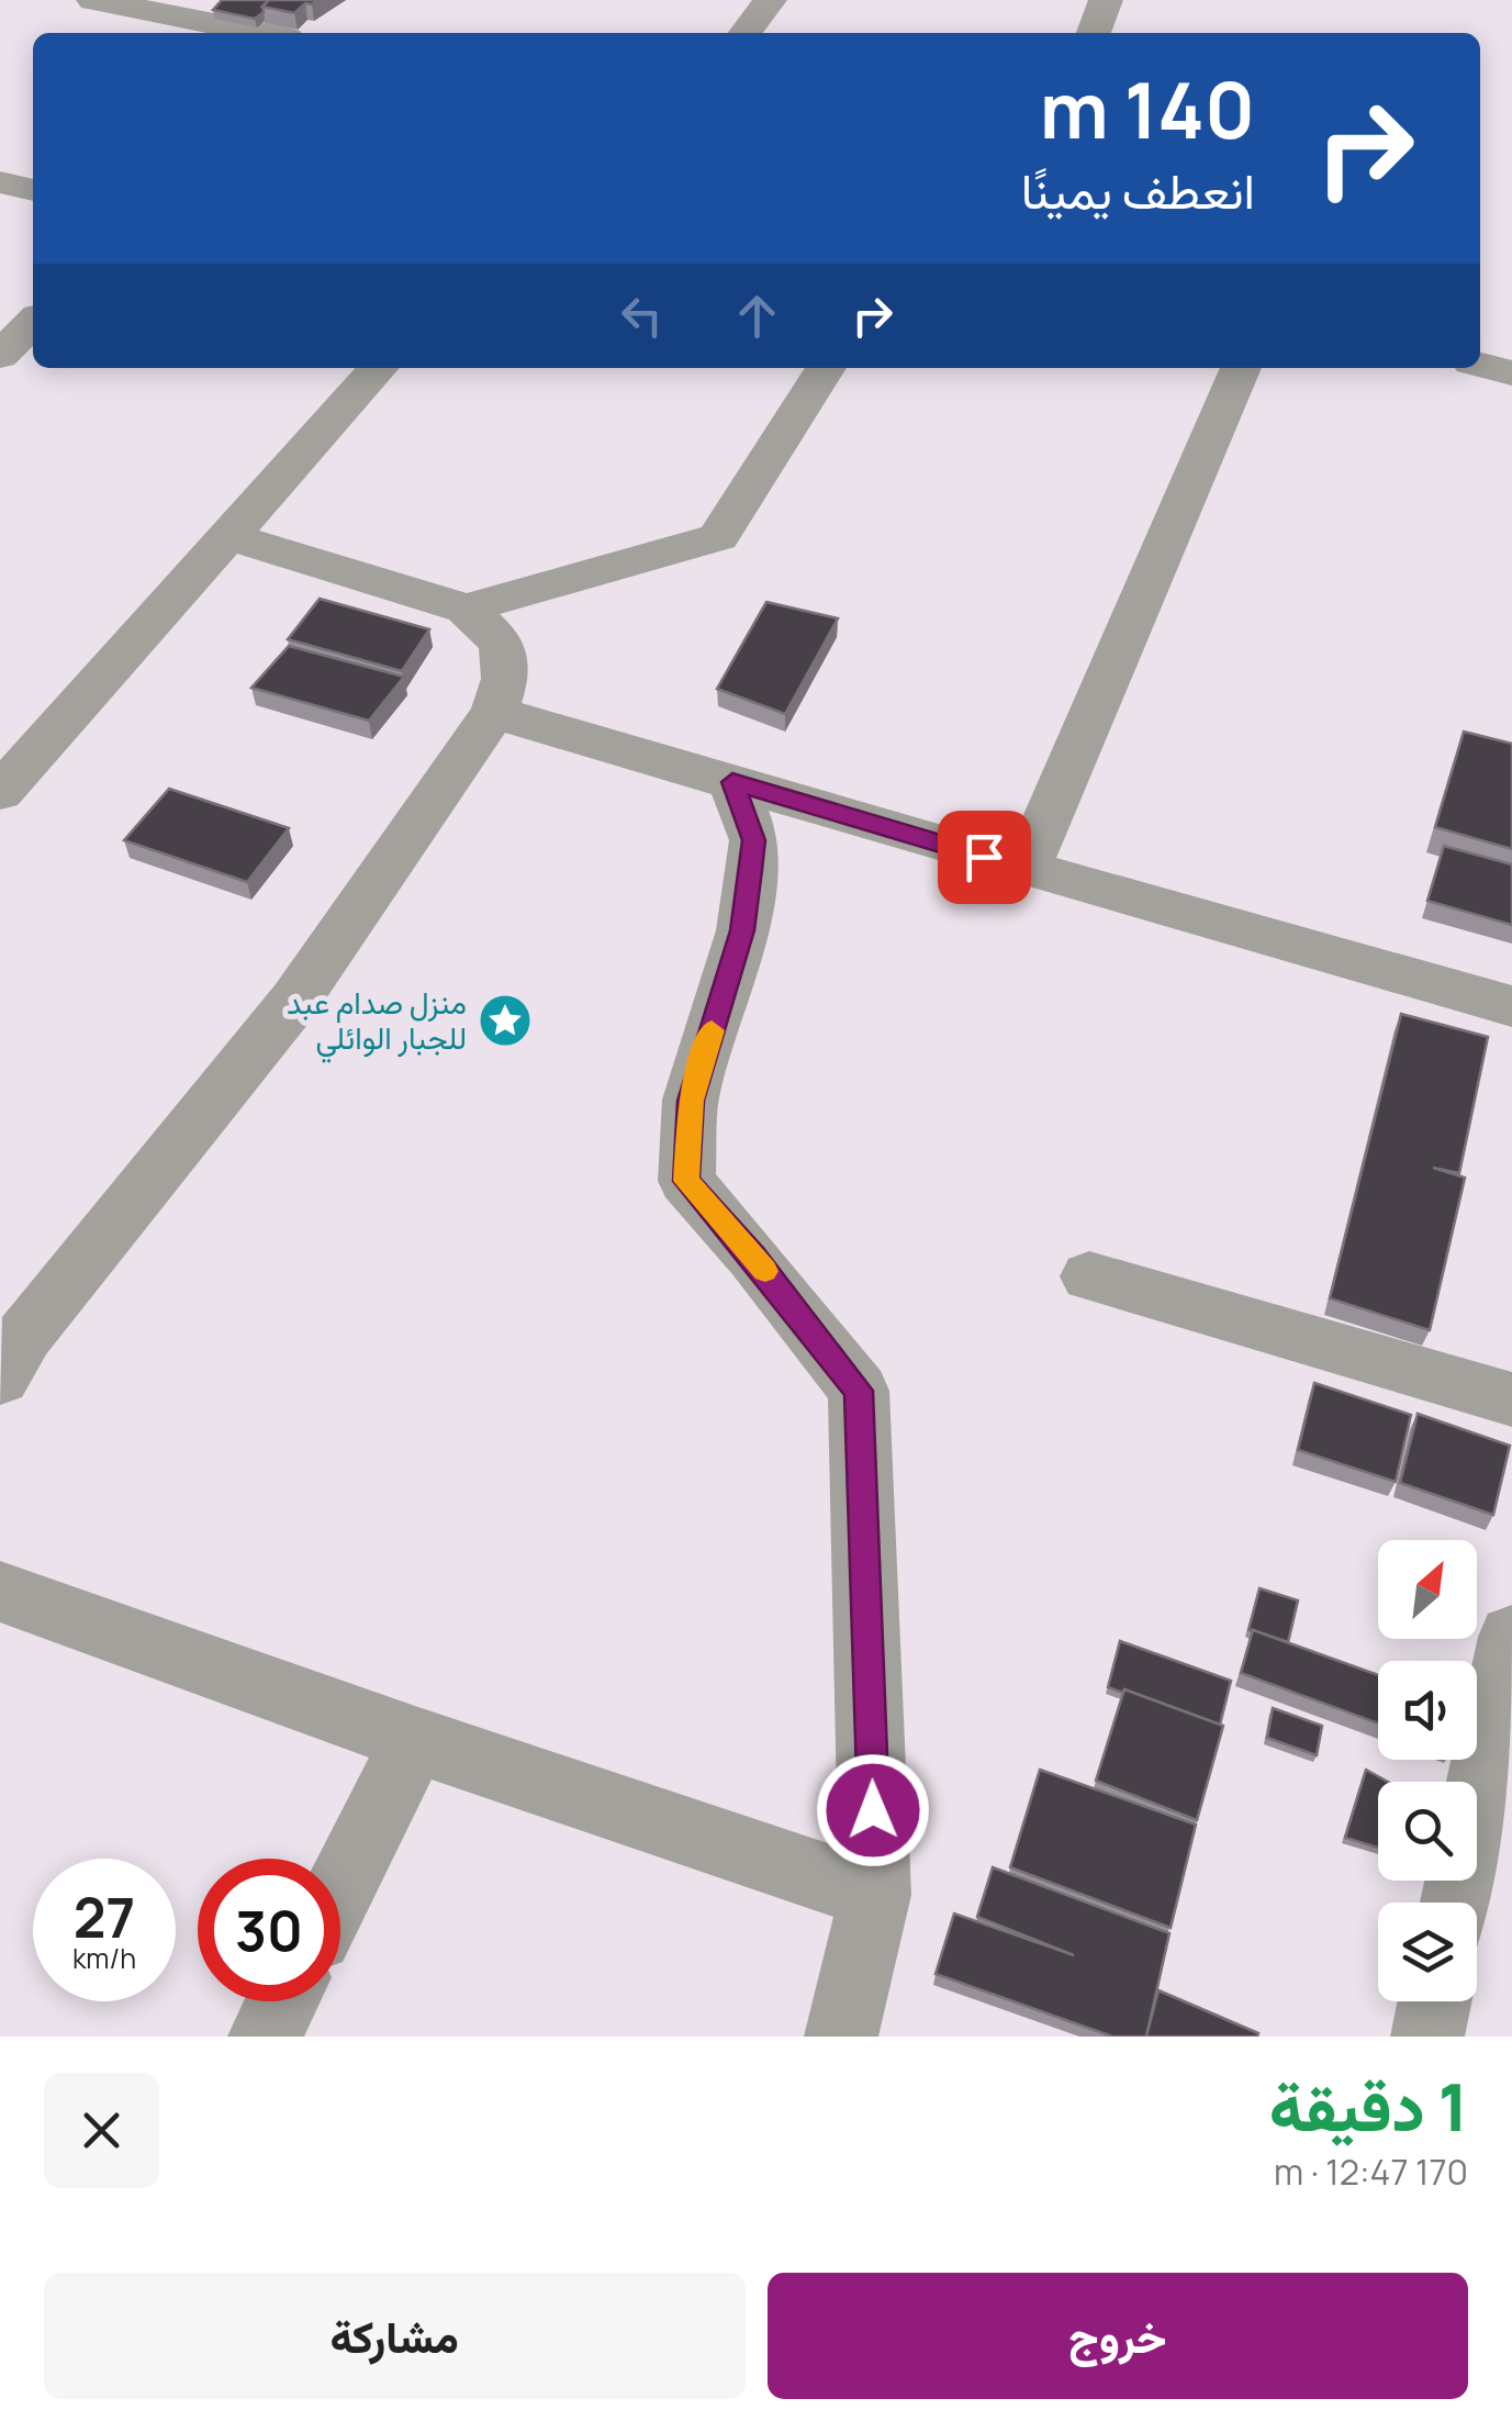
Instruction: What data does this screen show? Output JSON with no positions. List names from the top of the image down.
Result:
{
  "places": {
    "place": ["منزل صدام عبد للجبار الوائلي"]
  },
  "north": "top right",
  "page": {
    "turn": ["140 m", "انعطف يمينًا"],
    "speed": "27 km/h",
    "limit": "30",
    "heading": ["1 دقيقة", "170 m · 12:47"],
    "buttons": ["خروج", "مشاركة"]
  }
}
